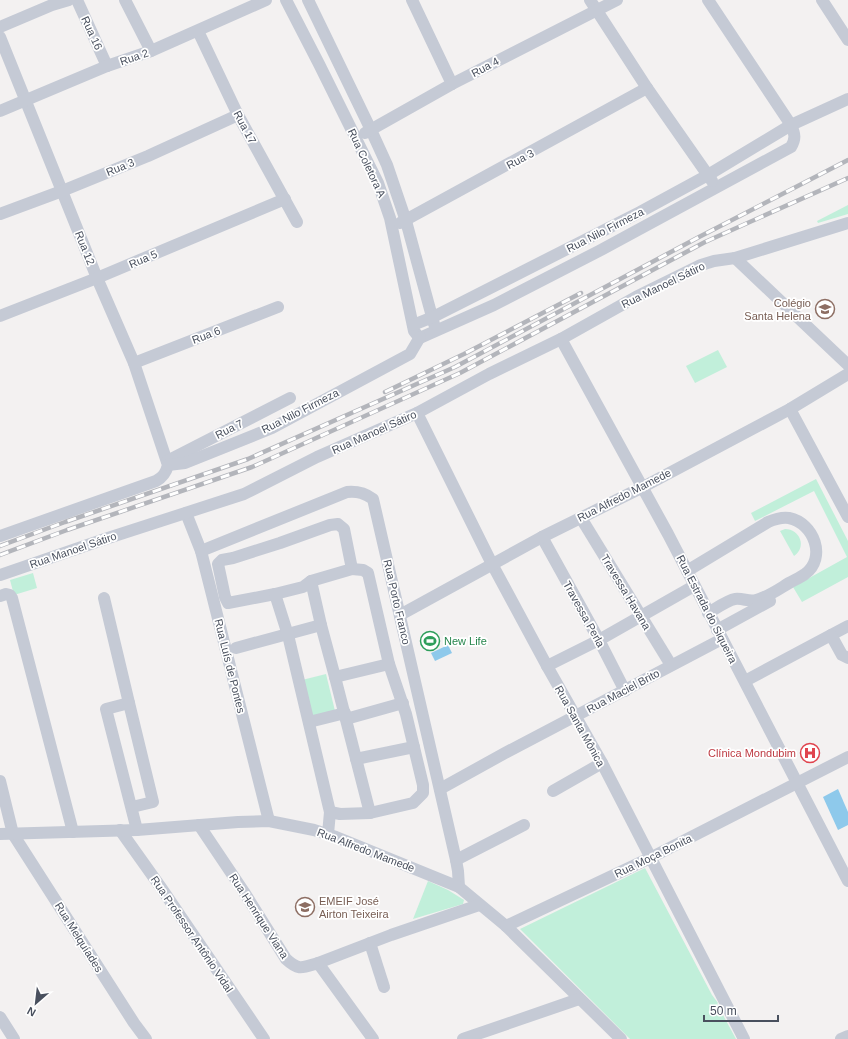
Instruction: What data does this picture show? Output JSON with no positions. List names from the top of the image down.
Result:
{
  "streets": {
    "street": [
      "Rua 16",
      "Rua 2",
      "Rua 4",
      "Rua 17",
      "Rua 3",
      "Rua Coletora A",
      "Rua Nilo Firmeza",
      "Rua 12",
      "Rua 5",
      "Rua Manoel Sátiro",
      "Rua 6",
      "Rua 7",
      "Rua Alfredo Mamede",
      "Travessa Havana",
      "Rua Porto Franco",
      "Rua Estrada do Siqueira",
      "Travessa Perla",
      "Rua Luís de Pontes",
      "Rua Maciel Brito",
      "Rua Santa Mônica",
      "Rua Moça Bonita",
      "Rua Henrique Viana",
      "Rua Professor Antônio Vidal",
      "Rua Melquíades"
    ]
  },
  "crossings": [
    ["Rua 16", "Rua 2"],
    ["Rua 2", "Rua 17"],
    ["Rua 2", "Rua 12"],
    ["Rua 4", "Rua Coletora A"],
    ["Rua 17", "Rua 3"],
    ["Rua 17", "Rua 5"],
    ["Rua 3", "Rua Coletora A"],
    ["Rua 3", "Rua 12"],
    ["Rua Coletora A", "Rua Nilo Firmeza"],
    ["Rua Nilo Firmeza", "Rua 12"],
    ["Rua Nilo Firmeza", "Rua 7"],
    ["Rua 12", "Rua 5"],
    ["Rua 12", "Rua 6"],
    ["Rua 12", "Rua 7"],
    ["Rua Manoel Sátiro", "Rua Estrada do Siqueira"],
    ["Rua Manoel Sátiro", "Rua Luís de Pontes"],
    ["Rua Manoel Sátiro", "Rua Santa Mônica"],
    ["Rua Alfredo Mamede", "Travessa Havana"],
    ["Rua Alfredo Mamede", "Rua Porto Franco"],
    ["Rua Alfredo Mamede", "Rua Estrada do Siqueira"],
    ["Rua Alfredo Mamede", "Travessa Perla"],
    ["Rua Alfredo Mamede", "Rua Luís de Pontes"],
    ["Rua Alfredo Mamede", "Rua Santa Mônica"],
    ["Rua Alfredo Mamede", "Rua Moça Bonita"],
    ["Rua Alfredo Mamede", "Rua Henrique Viana"],
    ["Rua Alfredo Mamede", "Rua Professor Antônio Vidal"],
    ["Rua Alfredo Mamede", "Rua Melquíades"],
    ["Travessa Havana", "Rua Maciel Brito"],
    ["Rua Porto Franco", "Rua Luís de Pontes"],
    ["Rua Porto Franco", "Rua Maciel Brito"],
    ["Rua Estrada do Siqueira", "Rua Maciel Brito"],
    ["Rua Estrada do Siqueira", "Rua Moça Bonita"],
    ["Travessa Perla", "Rua Maciel Brito"],
    ["Rua Maciel Brito", "Rua Santa Mônica"],
    ["Rua Santa Mônica", "Rua Moça Bonita"]
  ],
  "places": {
    "school or university": ["Colégio Santa Helena", "EMEIF José Airton Teixeira"],
    "sports": ["New Life"],
    "hospital": ["Clínica Mondubim"]
  },
  "scale_bar": "50 m",
  "north": "bottom left"
}
